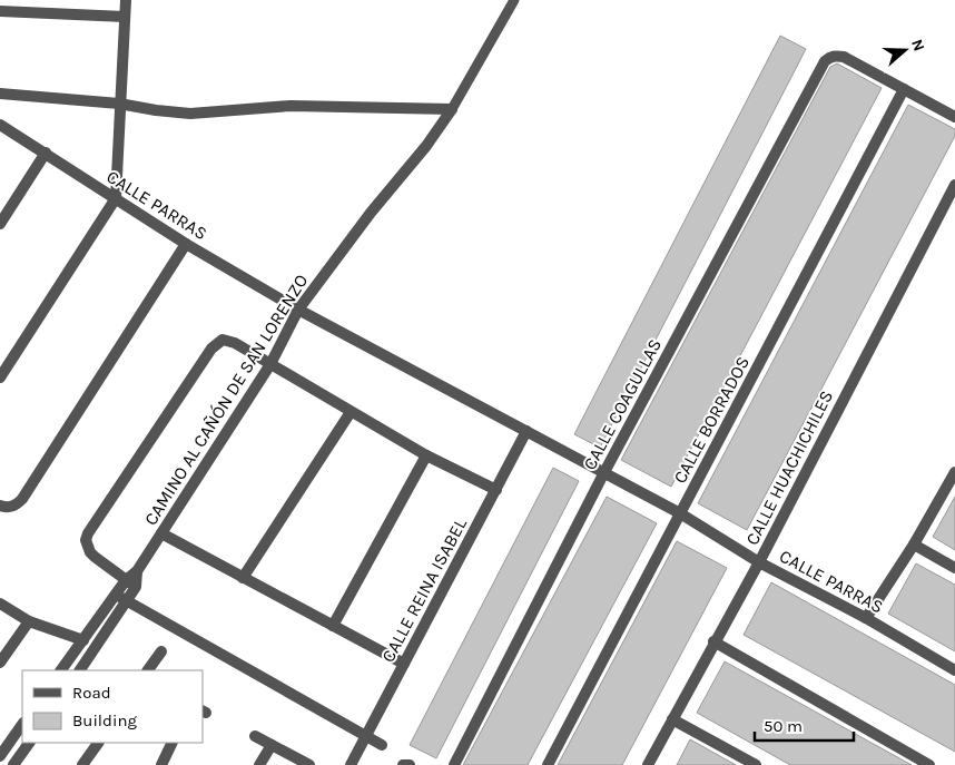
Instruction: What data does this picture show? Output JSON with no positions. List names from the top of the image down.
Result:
{
  "streets": {
    "street": [
      "CALLE PARRAS",
      "CAMINO AL CAÑÓN DE SAN LORENZO",
      "CALLE COAGULLAS",
      "CALLE BORRADOS",
      "CALLE HUACHICHILES",
      "CALLE REINA ISABEL"
    ]
  },
  "crossings": [
    ["CALLE PARRAS", "CAMINO AL CAÑÓN DE SAN LORENZO"],
    ["CALLE PARRAS", "CALLE COAGULLAS"],
    ["CALLE PARRAS", "CALLE BORRADOS"],
    ["CALLE PARRAS", "CALLE HUACHICHILES"],
    ["CALLE PARRAS", "CALLE REINA ISABEL"],
    ["CALLE COAGULLAS", "CALLE BORRADOS"]
  ],
  "legend": ["Road", "Building"],
  "scale_bar": "50 m",
  "north": "right"
}
